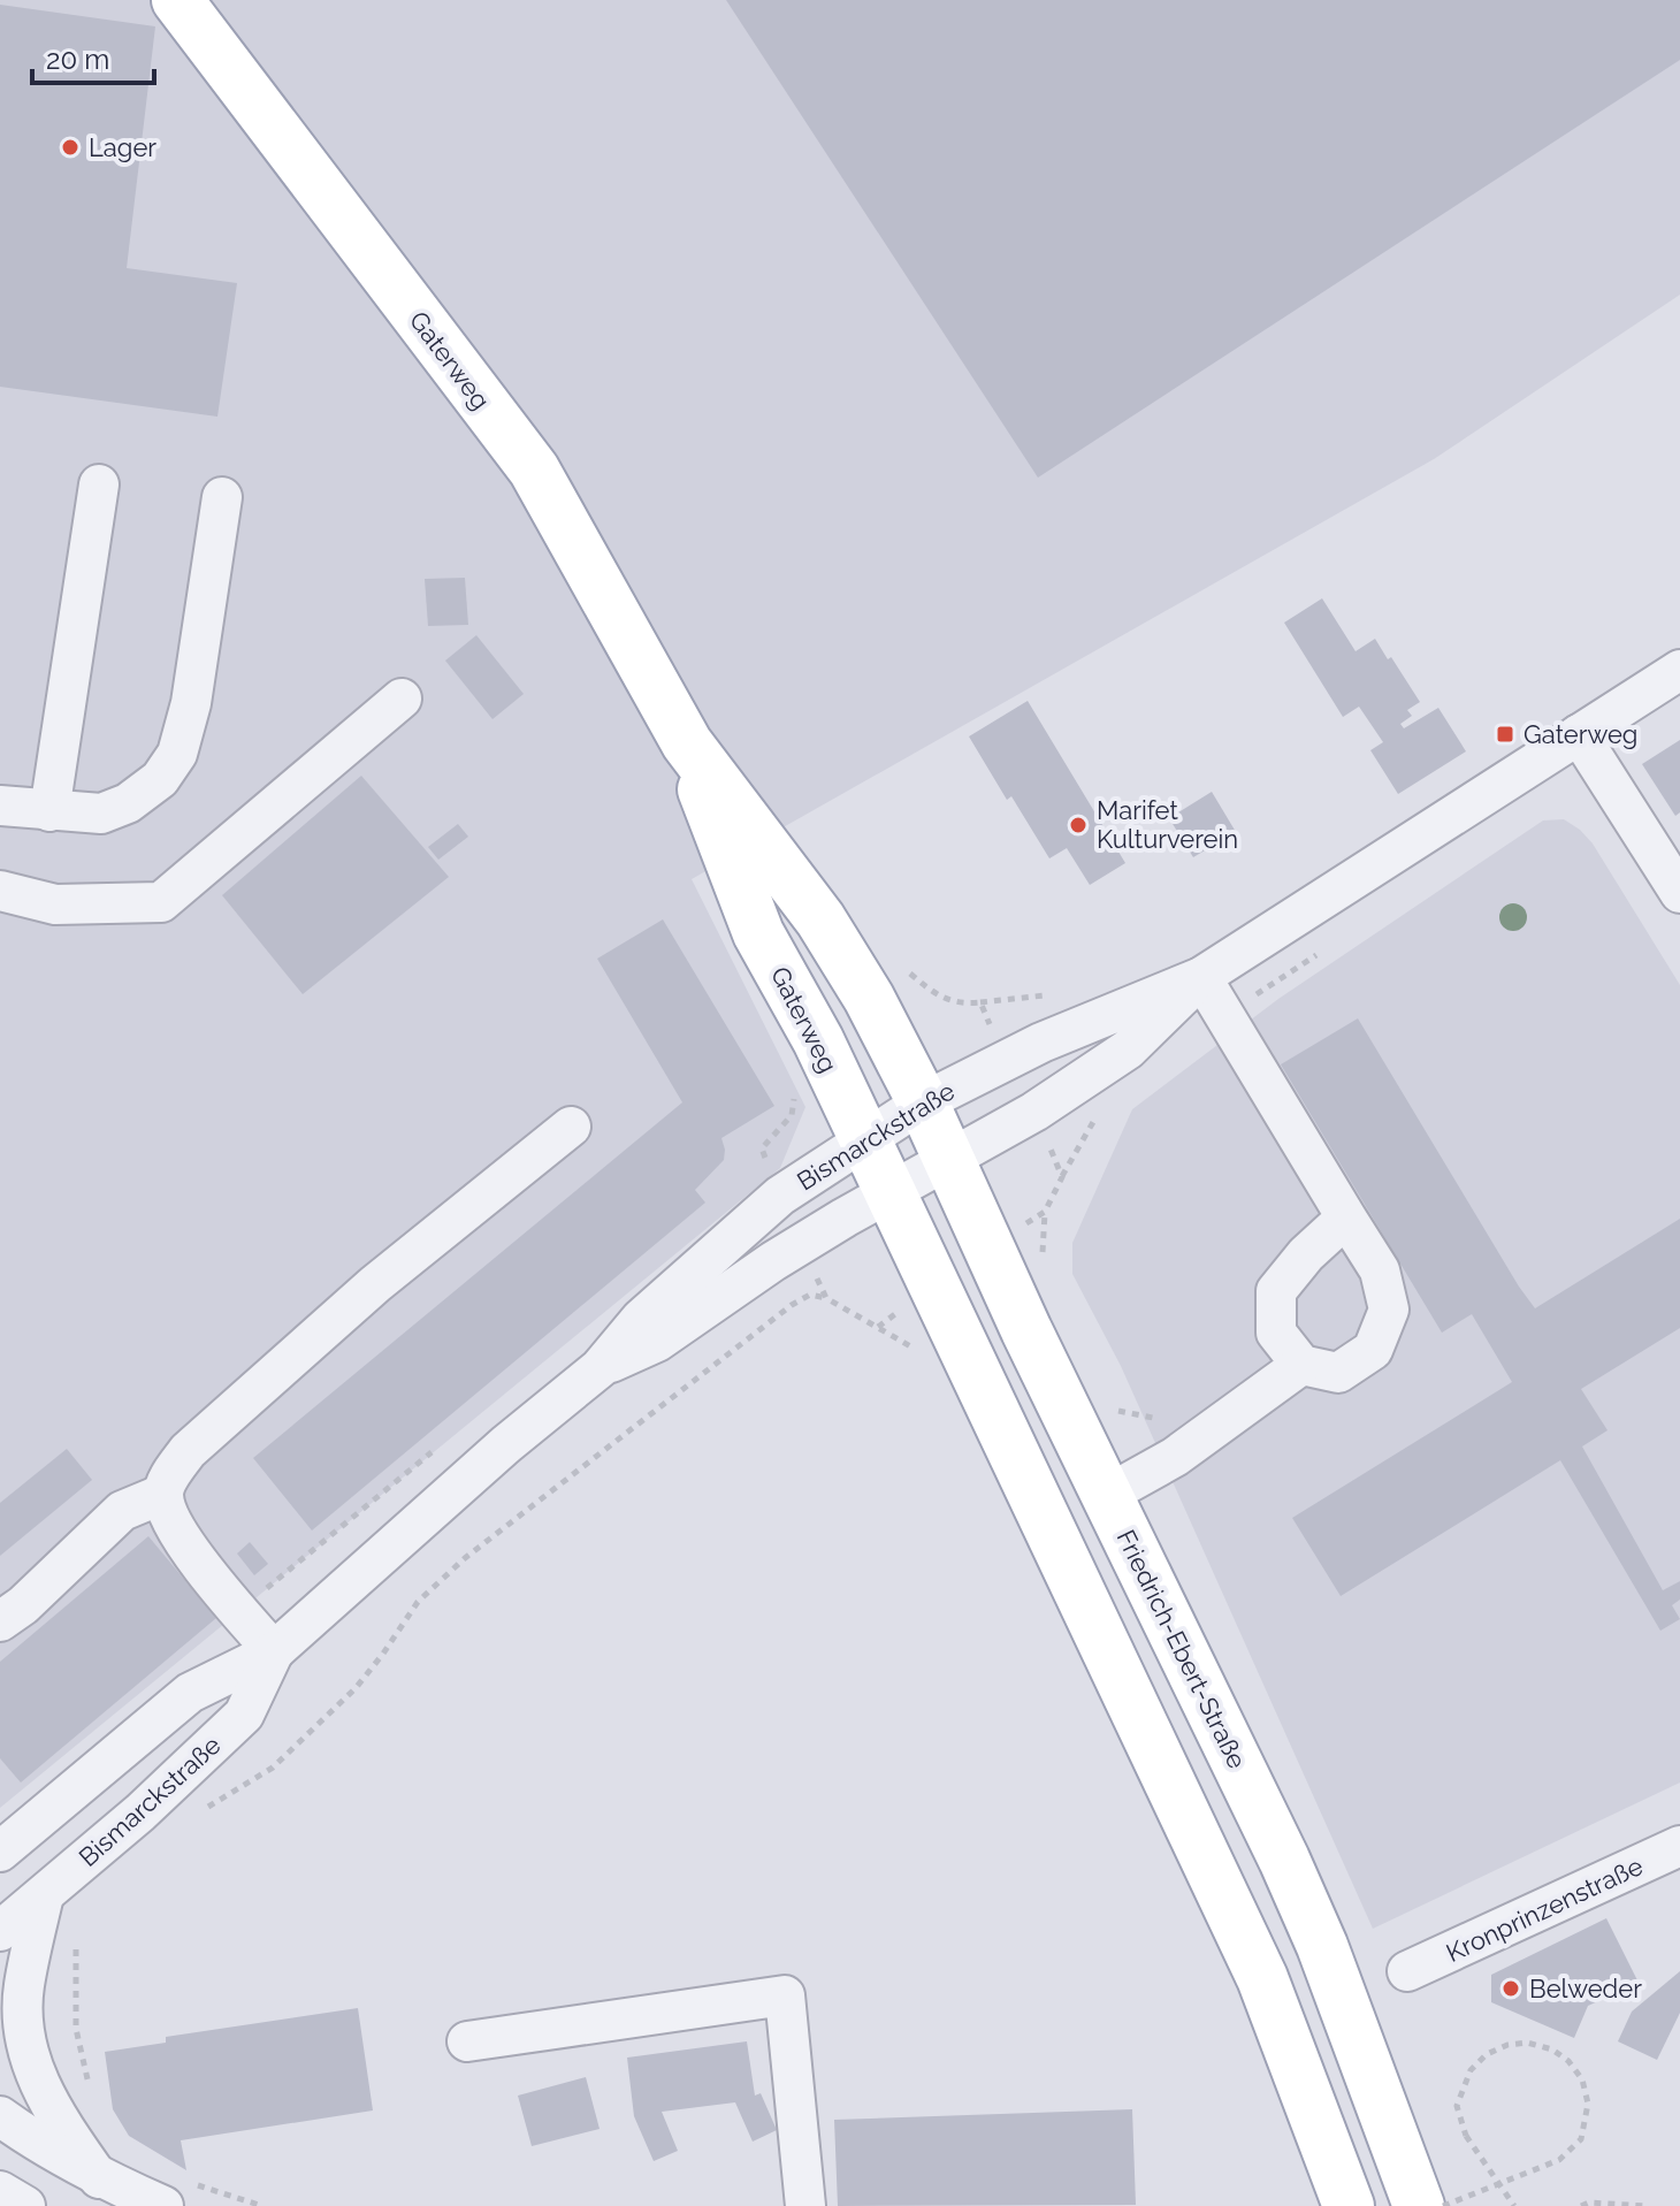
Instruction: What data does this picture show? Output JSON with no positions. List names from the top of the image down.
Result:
{
  "streets": {
    "main road": ["Gaterweg", "Friedrich-Ebert-Straße"],
    "street": ["Bismarckstraße", "Kronprinzenstraße"]
  },
  "crossings": [
    ["Gaterweg", "Bismarckstraße"],
    ["Gaterweg", "Friedrich-Ebert-Straße"],
    ["Bismarckstraße", "Friedrich-Ebert-Straße"]
  ],
  "places": {
    "other": ["Lager", "Marifet Kulturverein", "Belweder"],
    "transit": ["Gaterweg"]
  },
  "scale_bar": "20 m"
}
